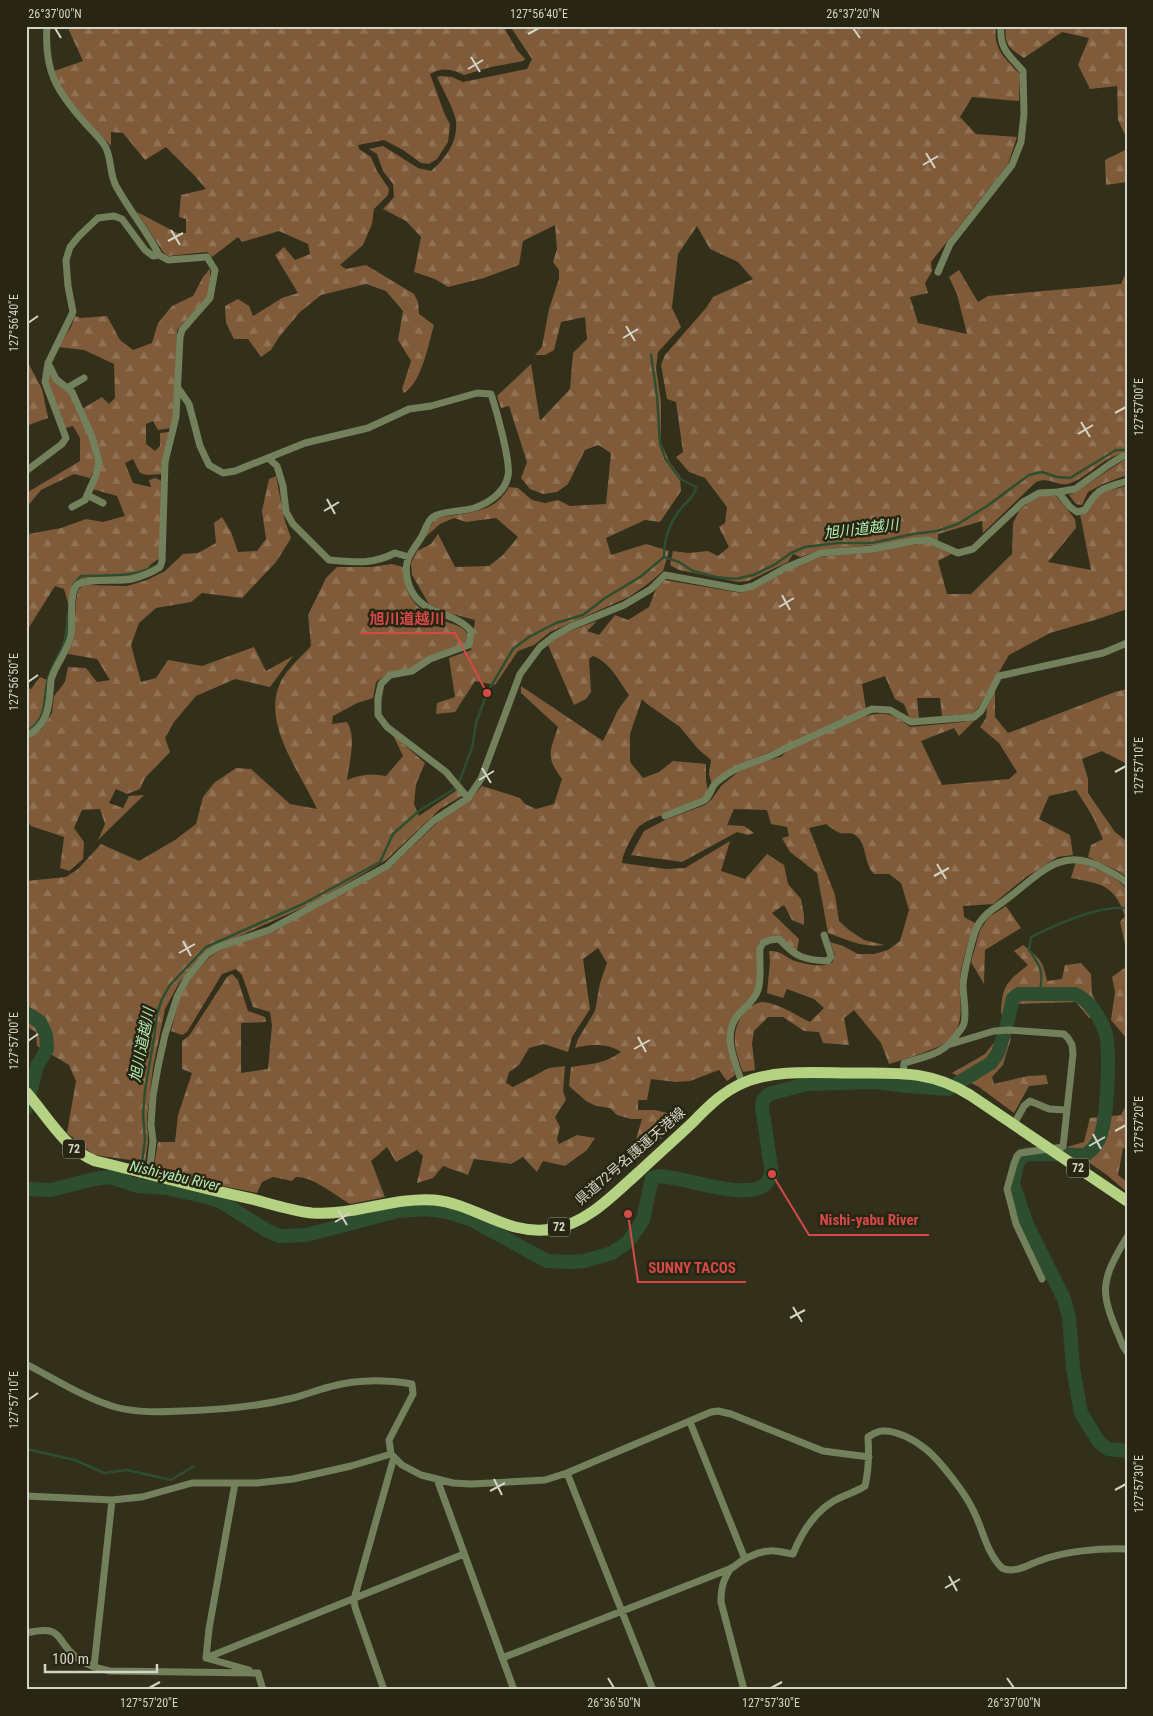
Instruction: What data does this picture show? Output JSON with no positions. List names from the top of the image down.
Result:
{
  "streets": {
    "main road": ["72", "県道72号名護運天港線"]
  },
  "water": ["旭川道越川", "Nishi-yabu River"],
  "places": ["旭川道越川", "Nishi-yabu River", "SUNNY TACOS"],
  "scale_bar": "100 m",
  "coordinates": [
    "26°37'00\"N",
    "127°56'40\"E",
    "26°37'20\"N",
    "127°57'00\"E",
    "127°56'50\"E",
    "127°57'10\"E",
    "127°57'20\"E",
    "127°57'30\"E",
    "26°36'50\"N"
  ]
}
